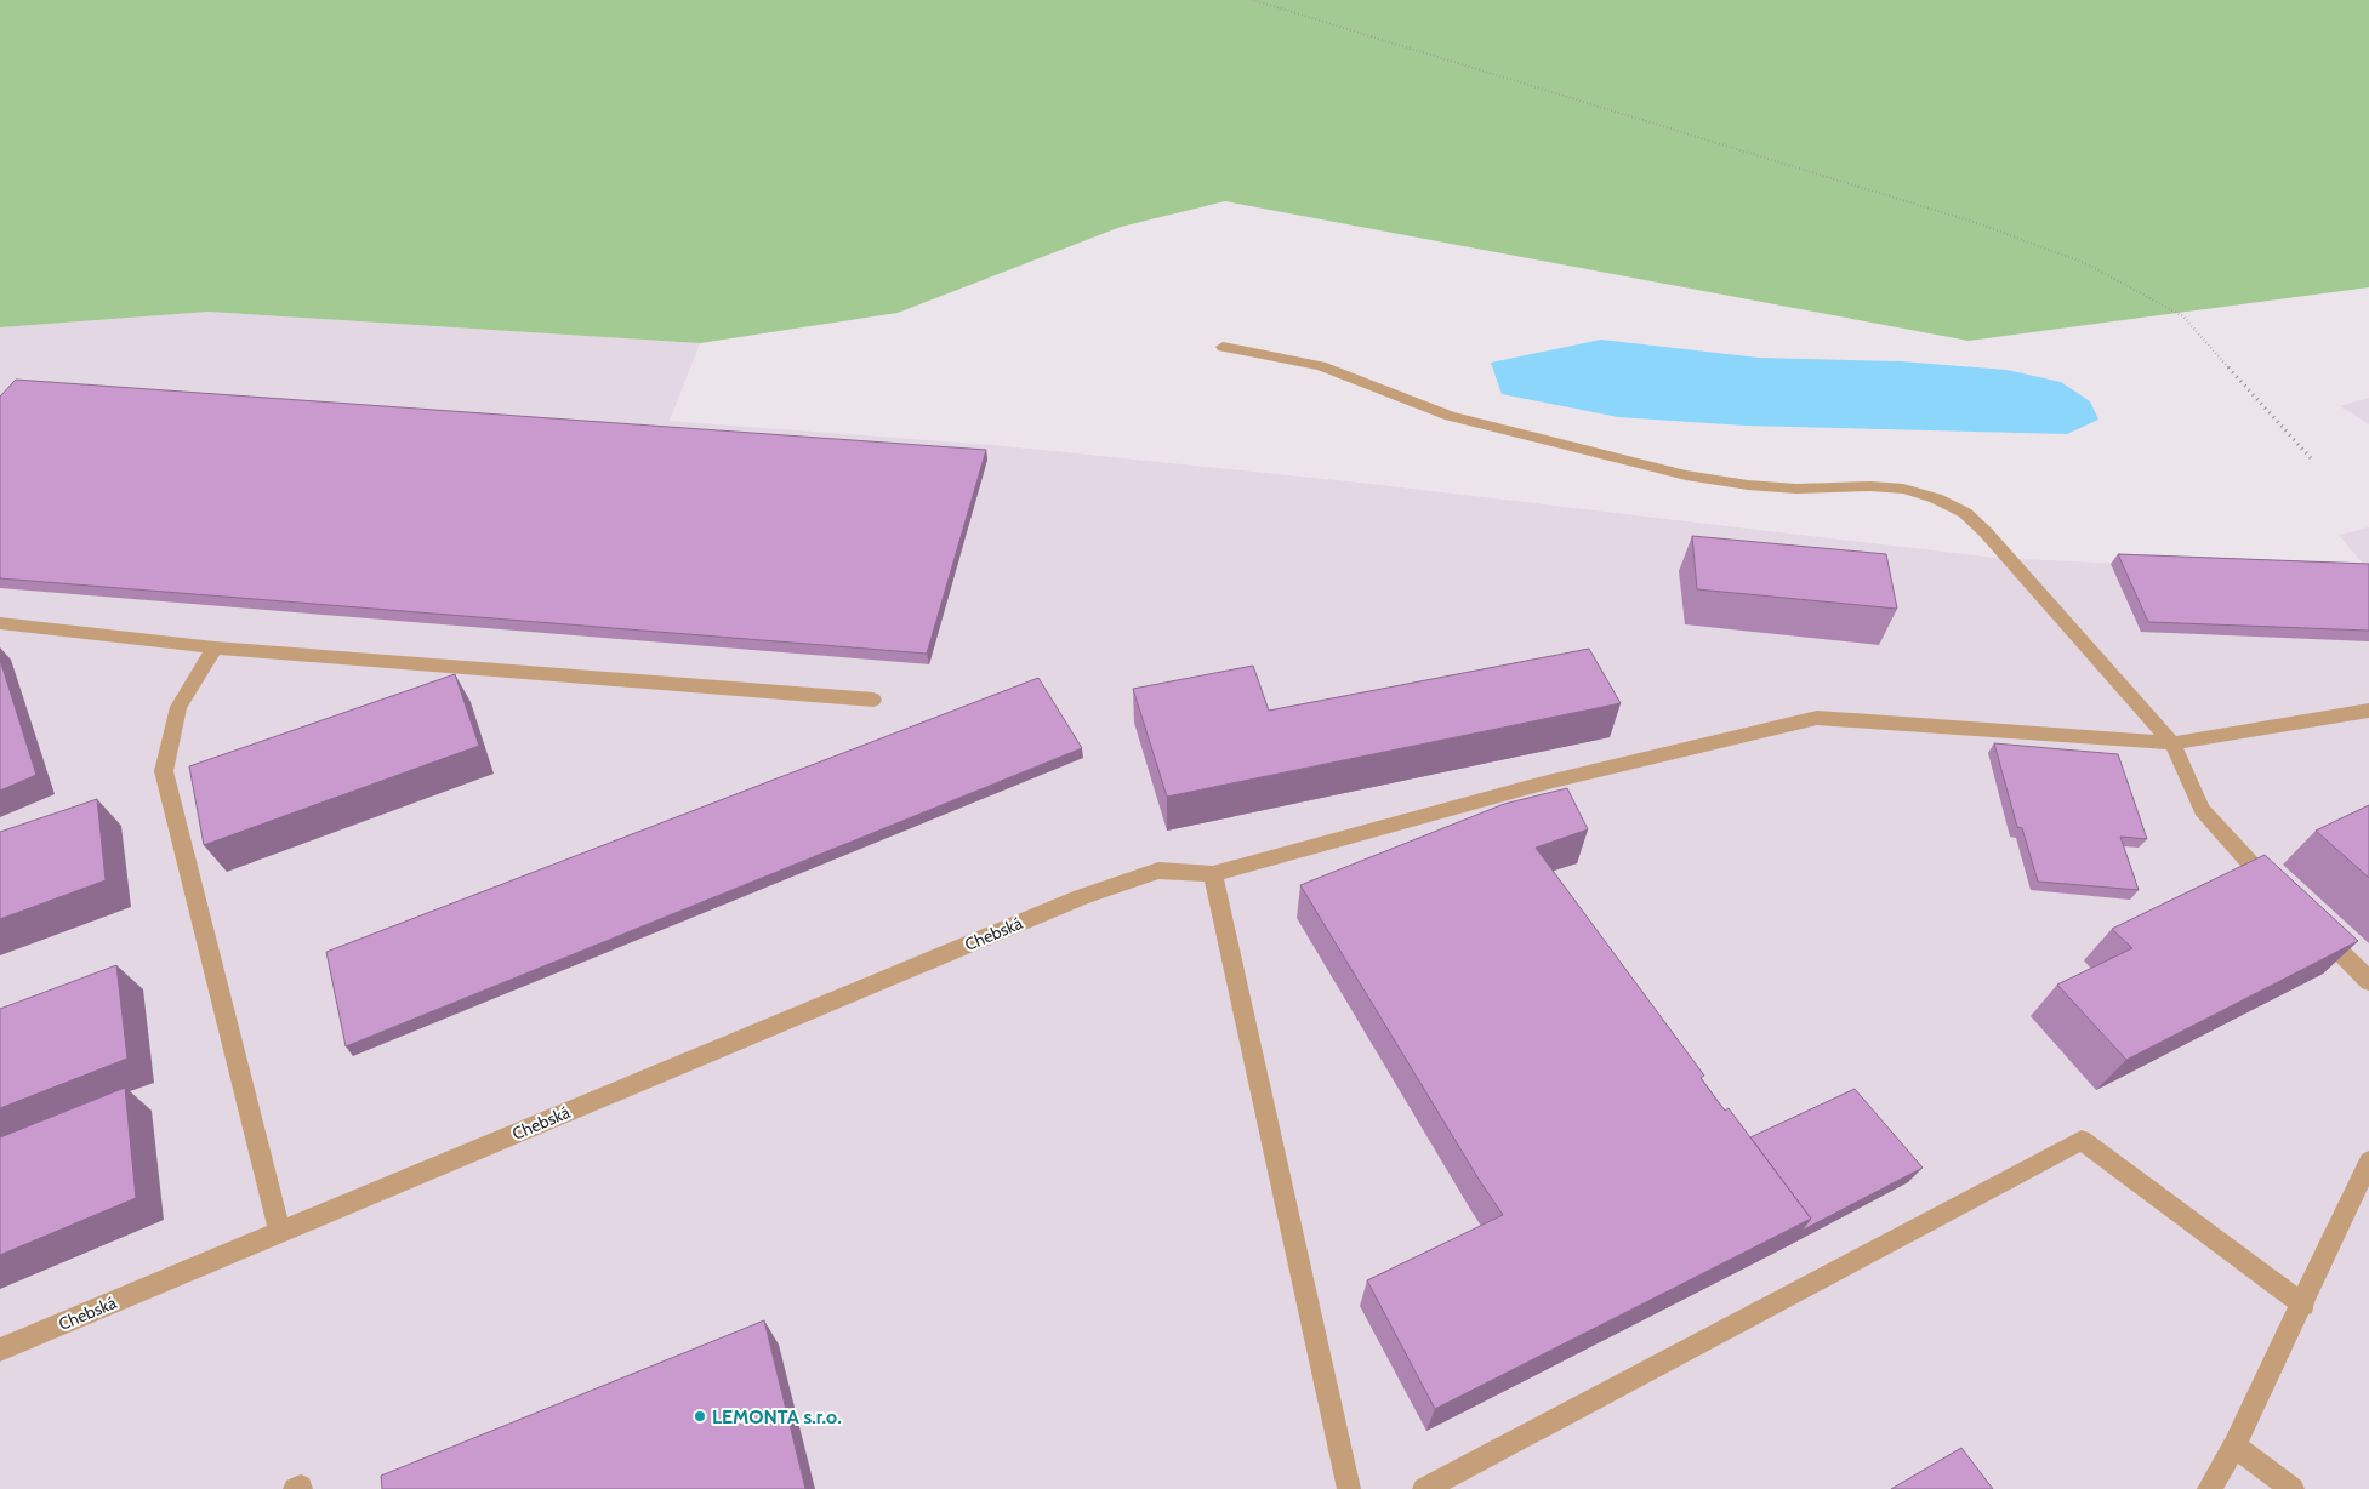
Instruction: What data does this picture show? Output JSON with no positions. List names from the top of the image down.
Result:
{
  "streets": {
    "lane": ["Chebská"]
  },
  "places": ["LEMONTA s.r.o."]
}
